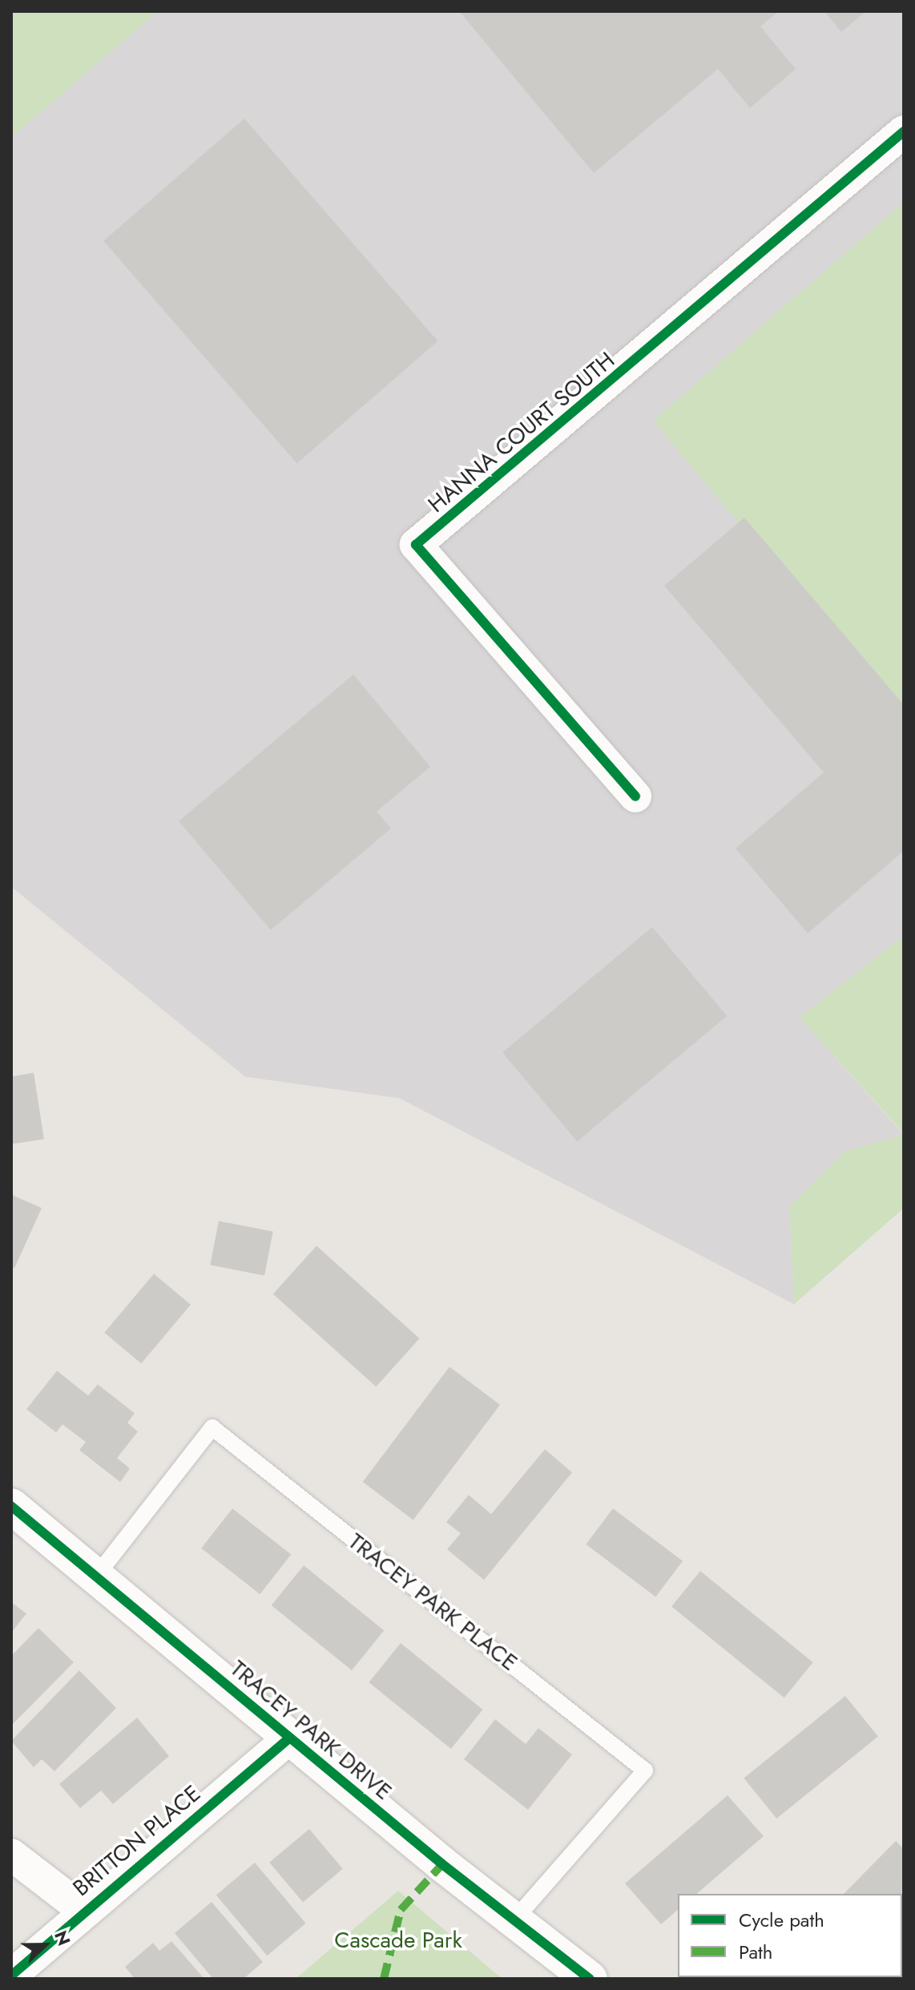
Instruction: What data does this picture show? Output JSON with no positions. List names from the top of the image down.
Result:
{
  "streets": {
    "street": ["HANNA COURT SOUTH", "TRACEY PARK DRIVE", "BRITTON PLACE"],
    "lane": ["TRACEY PARK PLACE"]
  },
  "crossings": [
    ["TRACEY PARK PLACE", "TRACEY PARK DRIVE"],
    ["TRACEY PARK DRIVE", "BRITTON PLACE"]
  ],
  "parks": ["Cascade Park"],
  "legend": ["Cycle path", "Path"],
  "north": "right"
}
